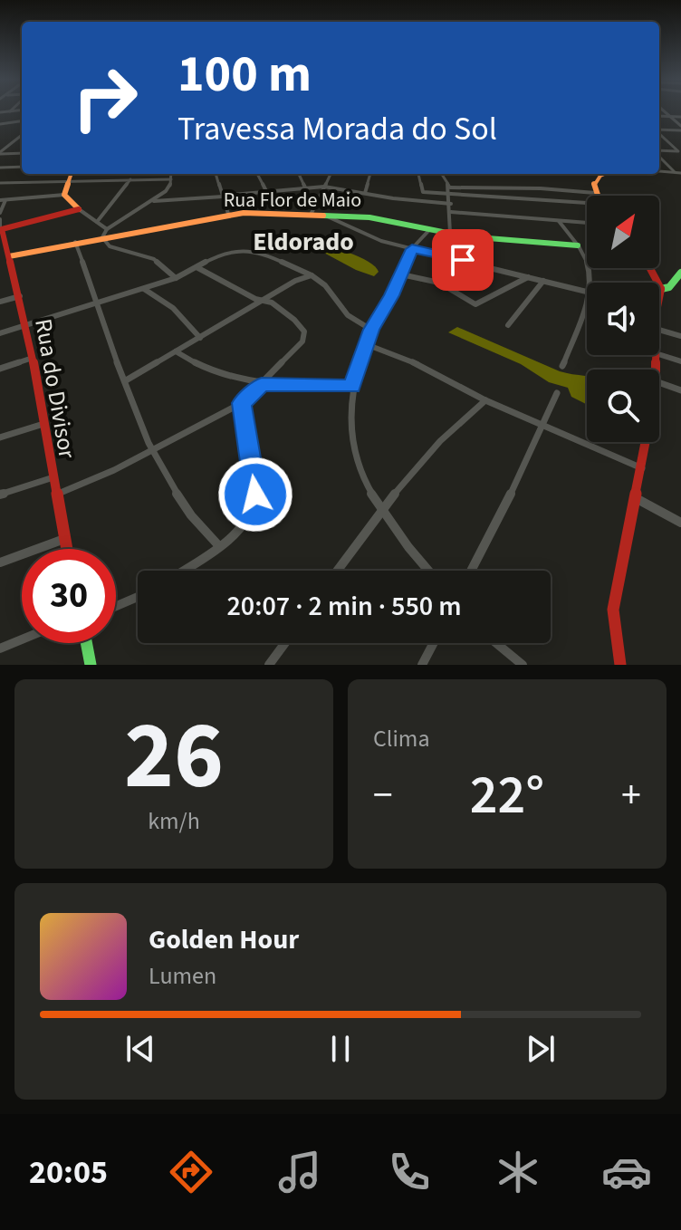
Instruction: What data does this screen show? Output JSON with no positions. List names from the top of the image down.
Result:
{
  "streets": {
    "street": ["Rua Flor de Maio", "Rua do Divisor"]
  },
  "crossings": [
    ["Rua Flor de Maio", "Rua do Divisor"]
  ],
  "districts": ["Eldorado"],
  "north": "top right",
  "page": {
    "turn": ["100 m", "Travessa Morada do Sol"],
    "limit": "30",
    "trip": "20:07 · 2 min · 550 m",
    "tile": [
      ["26", "km/h"],
      "Clima"
    ],
    "heat": ["−", "22°", "+"],
    "song": ["Golden Hour", "Lumen"],
    "tabs": "20:05"
  }
}
